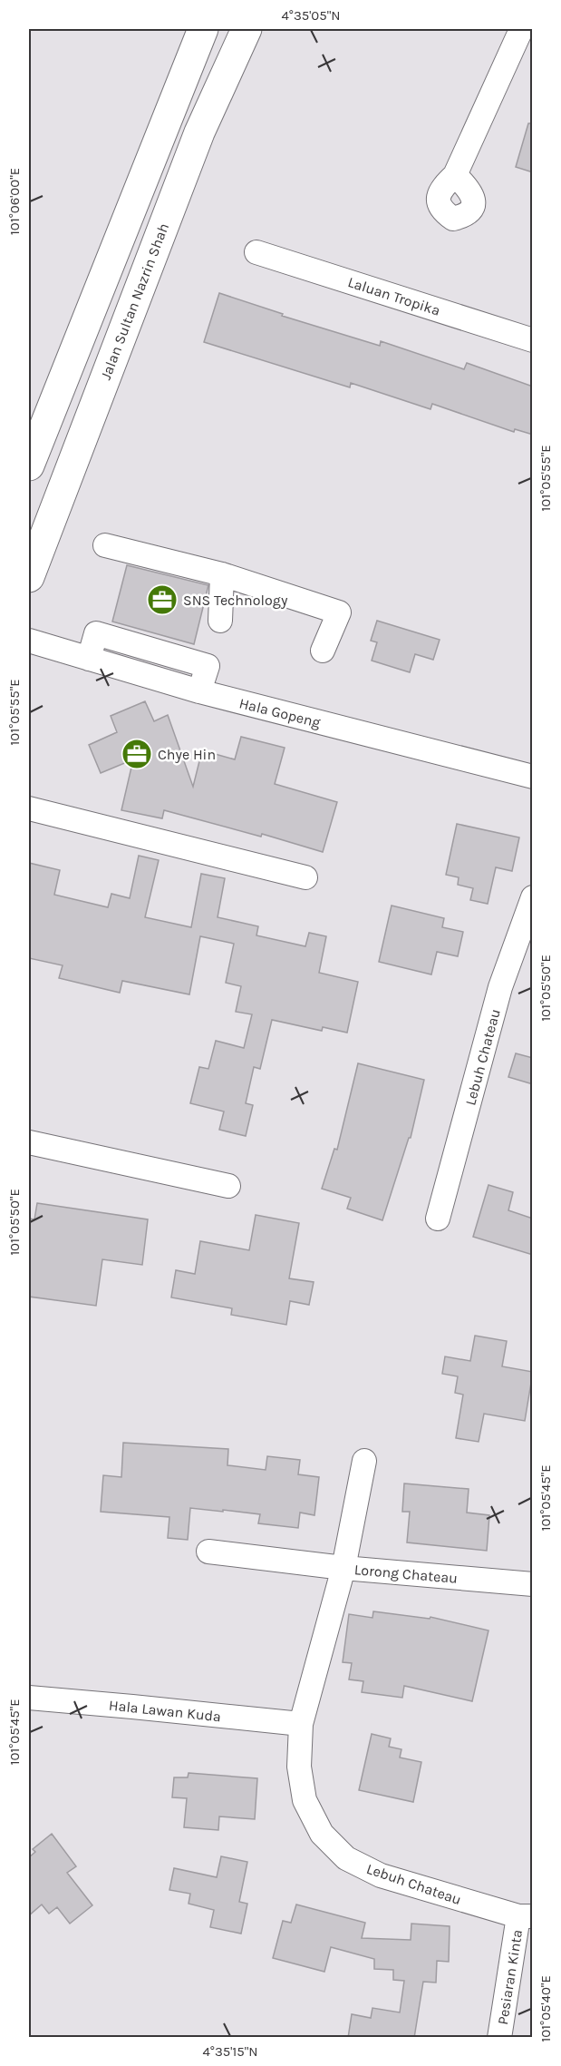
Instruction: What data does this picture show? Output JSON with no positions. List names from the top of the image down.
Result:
{
  "streets": {
    "highway": ["Jalan Sultan Nazrin Shah"],
    "street": [
      "Laluan Tropika",
      "Hala Gopeng",
      "Lebuh Chateau",
      "Lorong Chateau",
      "Hala Lawan Kuda",
      "Pesiaran Kinta"
    ]
  },
  "crossings": [
    ["Lebuh Chateau", "Lorong Chateau"],
    ["Lebuh Chateau", "Hala Lawan Kuda"],
    ["Lebuh Chateau", "Pesiaran Kinta"],
    ["Lorong Chateau", "Hala Lawan Kuda"]
  ],
  "places": {
    "office": ["SNS Technology", "Chye Hin"]
  },
  "coordinates": [
    "4°35'05\"N",
    "101°06'00\"E",
    "101°05'55\"E",
    "101°05'50\"E",
    "101°05'45\"E",
    "101°05'40\"E",
    "4°35'15\"N"
  ]
}
